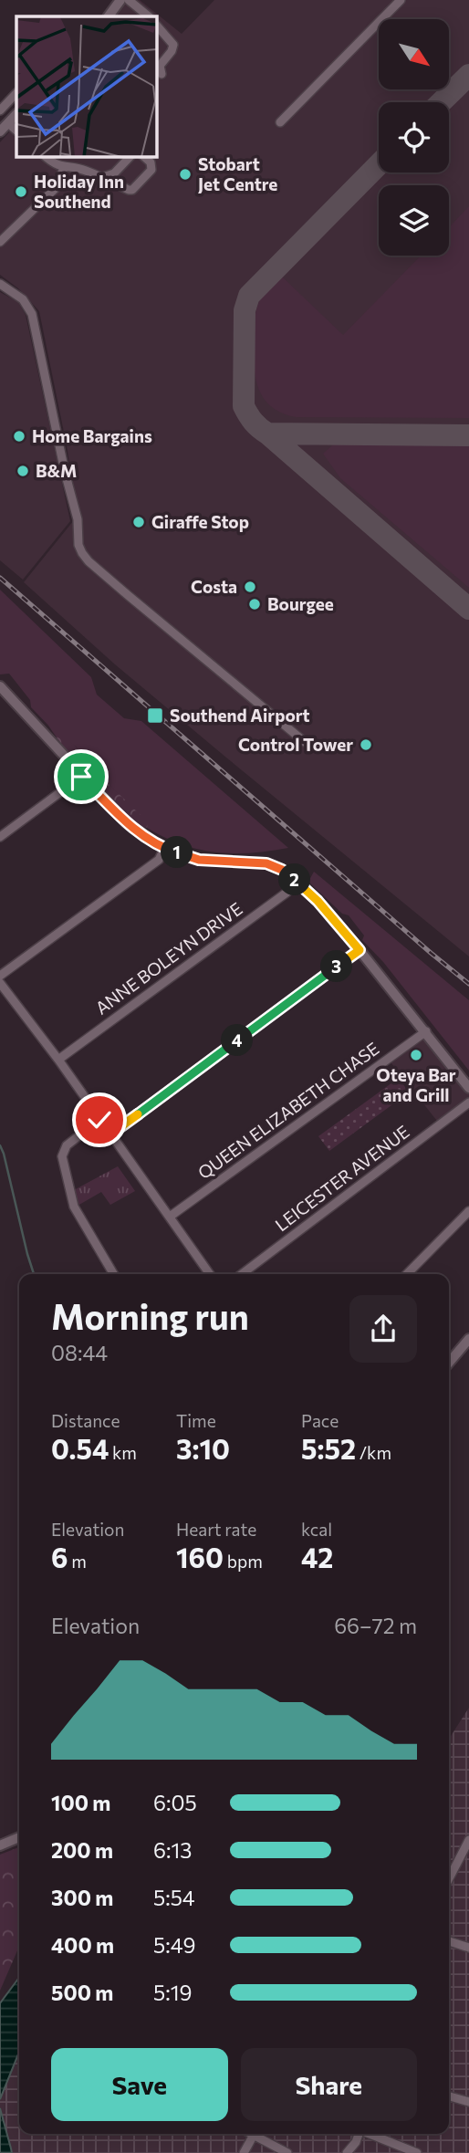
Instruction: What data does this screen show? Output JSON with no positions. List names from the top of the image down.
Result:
{
  "streets": {
    "street": ["ANNE BOLEYN DRIVE", "QUEEN ELIZABETH CHASE", "LEICESTER AVENUE"]
  },
  "places": {
    "other": [
      "Stobart Jet Centre",
      "Holiday Inn Southend",
      "Home Bargains",
      "B&M",
      "Giraffe Stop",
      "Costa",
      "Bourgee",
      "Control Tower",
      "Oteya Bar and Grill"
    ],
    "transit": ["Southend Airport"]
  },
  "north": "bottom right",
  "page": {
    "pins": [
      "1",
      "2",
      "3",
      "4"
    ],
    "heading": ["Morning run", "08:44"],
    "stats": [
      ["Distance", "0.54 km"],
      ["Time", "3:10"],
      ["Pace", "5:52 /km"],
      ["Elevation", "6 m"],
      ["Heart rate", "160 bpm"],
      ["kcal", "42"]
    ],
    "chart": ["Elevation", "66–72 m"],
    "list": [
      {
        "name": "100 m",
        "note": "6:05"
      },
      {
        "name": "200 m",
        "note": "6:13"
      },
      {
        "name": "300 m",
        "note": "5:54"
      },
      {
        "name": "400 m",
        "note": "5:49"
      },
      {
        "name": "500 m",
        "note": "5:19"
      }
    ],
    "buttons": ["Save", "Share"]
  }
}
